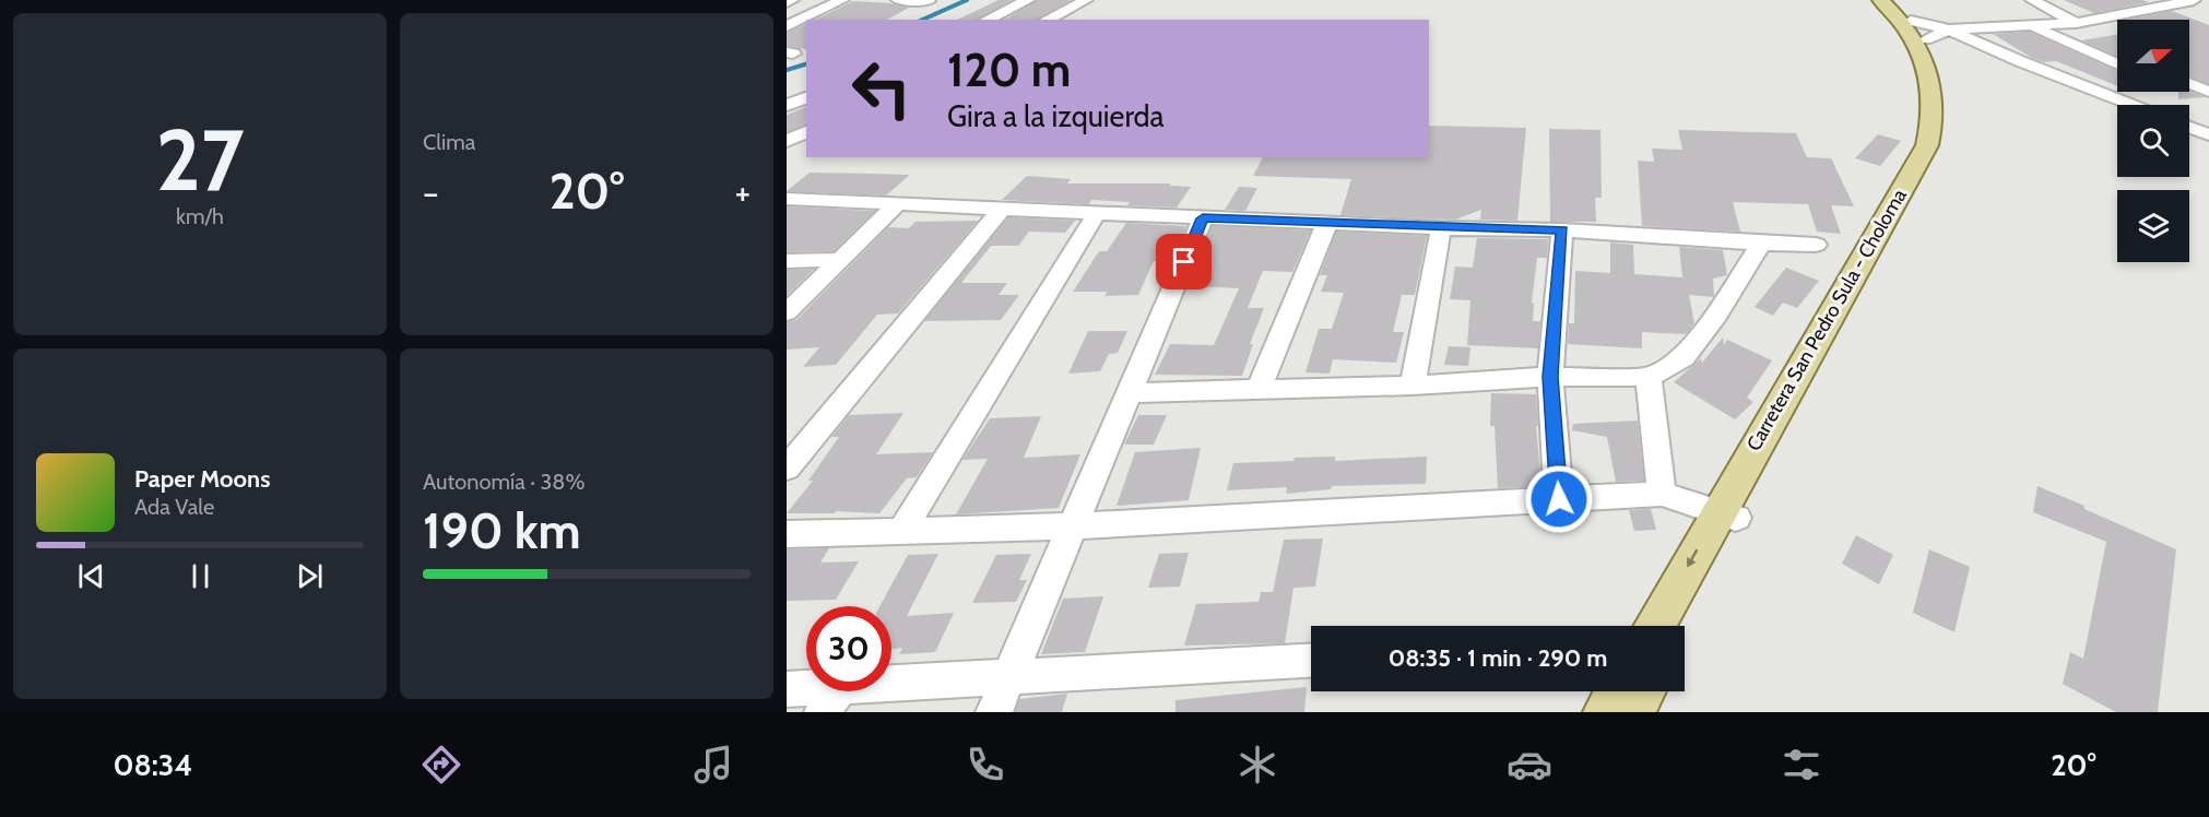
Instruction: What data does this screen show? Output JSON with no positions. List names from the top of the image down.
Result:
{
  "streets": {
    "main road": ["Carretera San Pedro Sula - Choloma"]
  },
  "north": "right",
  "page": {
    "tile": [
      ["27", "km/h"],
      "Clima",
      ["Autonomía · 38%", "190 km"]
    ],
    "turn": ["120 m", "Gira a la izquierda"],
    "heat": ["−", "20°", "+"],
    "song": ["Paper Moons", "Ada Vale"],
    "limit": "30",
    "trip": "08:35 · 1 min · 290 m",
    "tabs": ["08:34", "20°"]
  }
}
